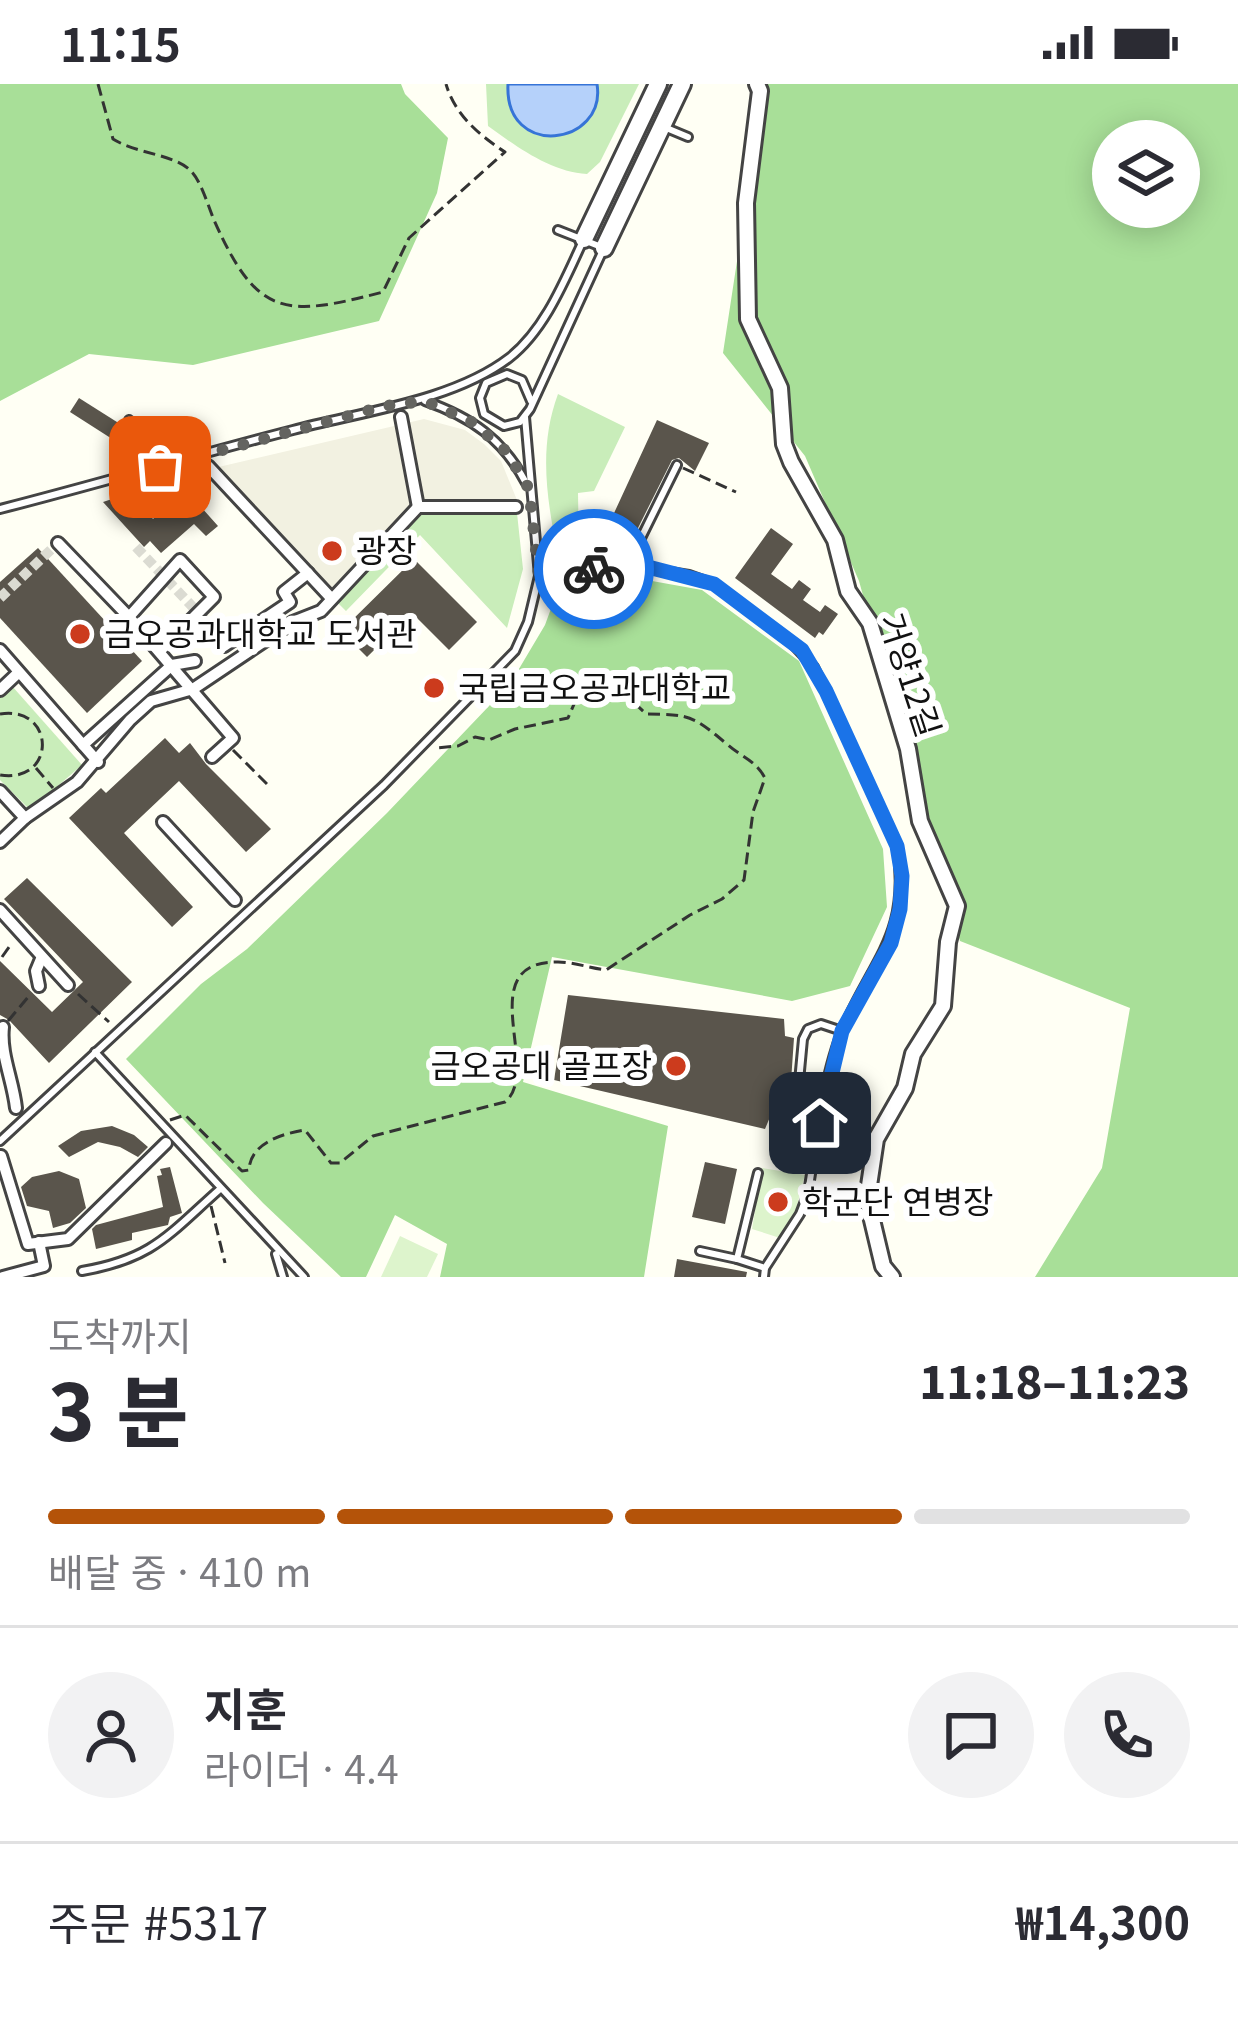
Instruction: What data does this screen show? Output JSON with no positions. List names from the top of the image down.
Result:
{
  "streets": {
    "street": ["거양12길"]
  },
  "places": [
    "광장",
    "금오공과대학교 도서관",
    "국립금오공과대학교",
    "금오공대 골프장",
    "학군단 연병장"
  ],
  "page": {
    "status": "11:15",
    "heading": ["3 분", "도착까지", "11:18–11:23"],
    "panel": [
      "지훈",
      "라이더 · 4.4",
      "주문 #5317",
      "₩14,300"
    ],
    "bar": "배달 중 · 410 m"
  }
}
